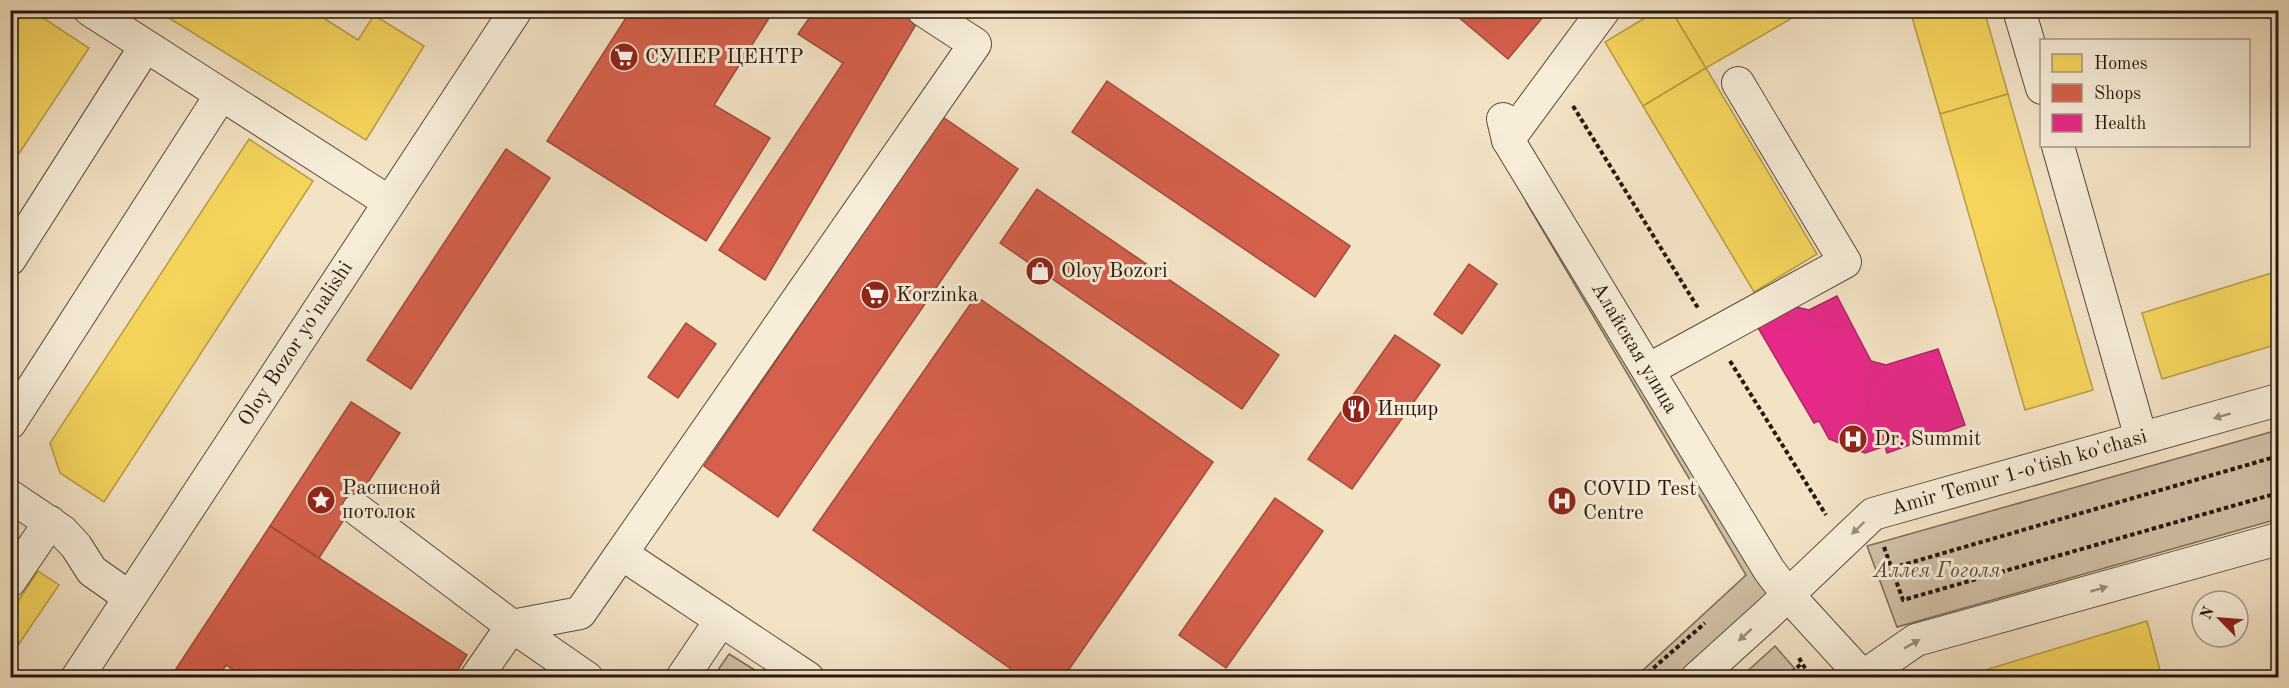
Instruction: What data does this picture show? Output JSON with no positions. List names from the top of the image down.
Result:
{
  "streets": {
    "street": ["Oloy Bozor yo'nalishi", "Алайская улица", "Amir Temur 1-o'tish ko'chasi"]
  },
  "crossings": [
    ["Алайская улица", "Amir Temur 1-o'tish ko'chasi"]
  ],
  "parks": ["Аллея Гоголя"],
  "places": {
    "supermarket": ["СУПЕР ЦЕНТР", "Korzinka"],
    "shop": ["Oloy Bozori"],
    "restaurant": ["Инцир"],
    "hospital": ["Dr. Summit", "COVID Test Centre"],
    "place": ["Расписной потолок"]
  },
  "legend": ["Homes", "Shops", "Health"],
  "north": "top left"
}
